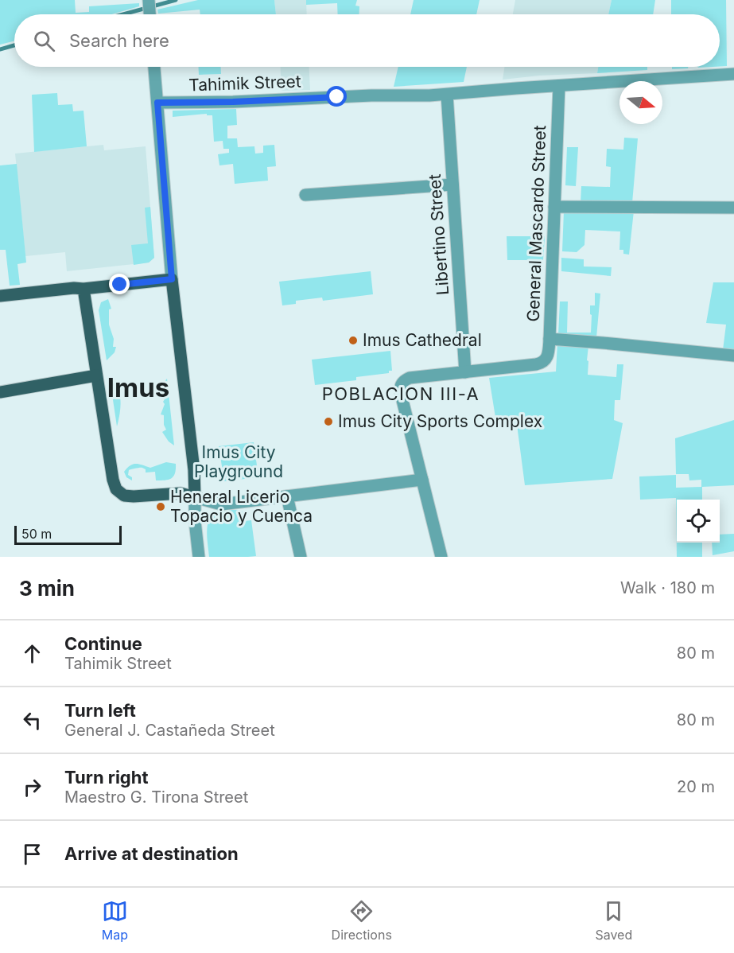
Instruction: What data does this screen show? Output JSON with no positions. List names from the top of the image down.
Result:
{
  "streets": {
    "street": ["Tahimik Street", "General Mascardo Street", "Libertino Street"]
  },
  "crossings": [
    ["Tahimik Street", "General Mascardo Street"],
    ["Tahimik Street", "Libertino Street"],
    ["General Mascardo Street", "Libertino Street"]
  ],
  "districts": ["Imus", "POBLACION III-A"],
  "parks": ["Imus City Playground"],
  "places": ["Imus Cathedral", "Imus City Sports Complex", "Heneral Licerio Topacio y Cuenca"],
  "scale_bar": "50 m",
  "north": "right",
  "page": {
    "search": "Search here",
    "scale": "50 m",
    "heading": ["3 min", "Walk · 180 m"],
    "list": [
      ["Continue", "Tahimik Street", "80 m"],
      ["Turn left", "General J. Castañeda Street", "80 m"],
      ["Turn right", "Maestro G. Tirona Street", "20 m"],
      "Arrive at destination"
    ],
    "nav": ["Map", "Directions", "Saved"]
  }
}
